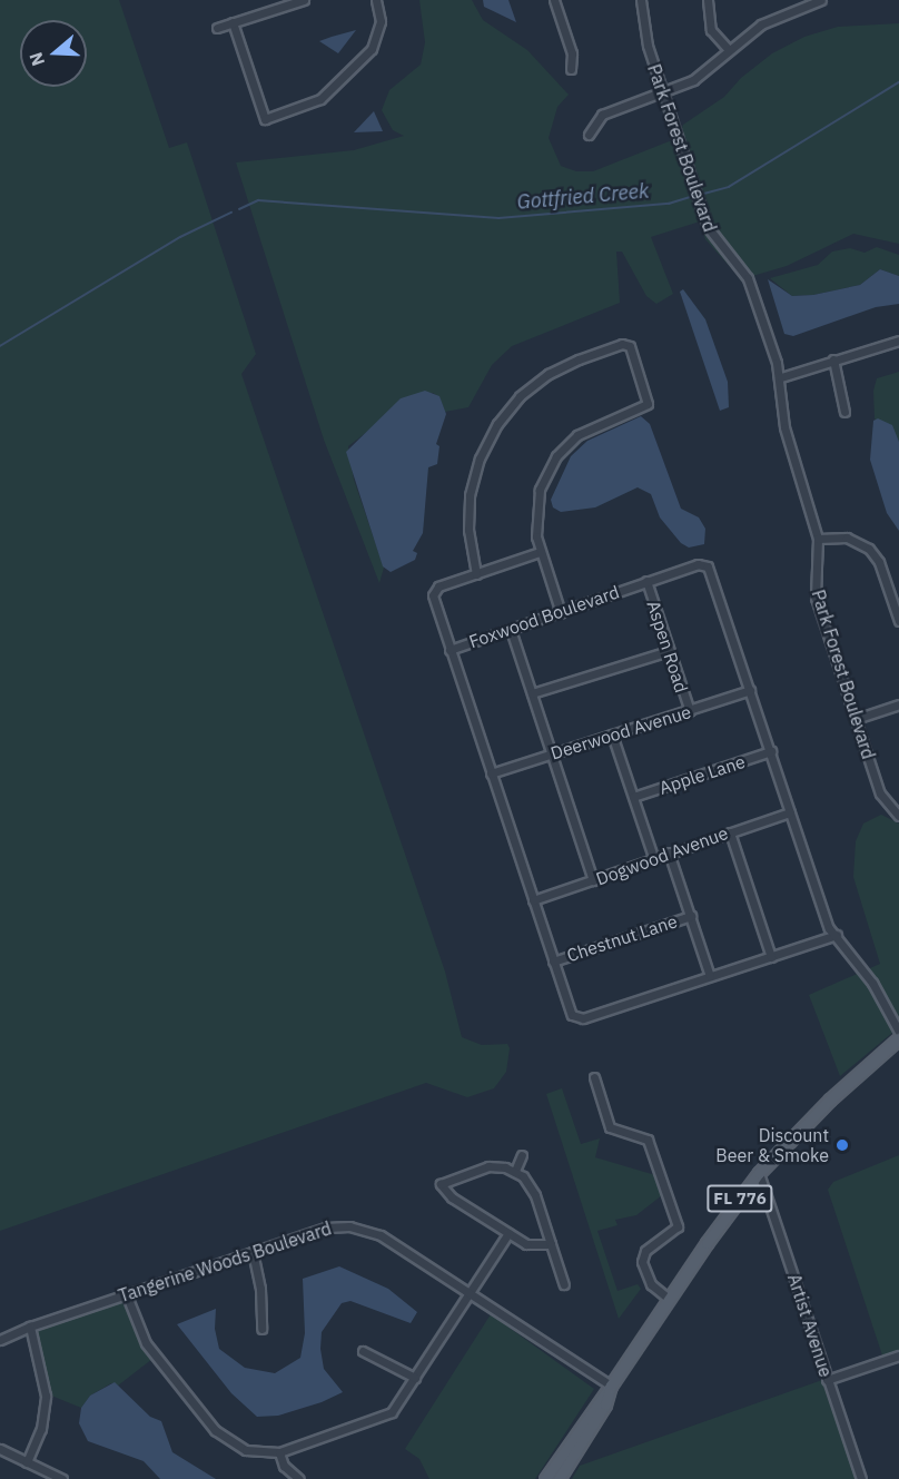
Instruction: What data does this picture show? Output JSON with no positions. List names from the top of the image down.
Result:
{
  "streets": {
    "main road": ["FL 776"],
    "street": [
      "Park Forest Boulevard",
      "Foxwood Boulevard",
      "Aspen Road",
      "Deerwood Avenue",
      "Apple Lane",
      "Dogwood Avenue",
      "Chestnut Lane",
      "Tangerine Woods Boulevard",
      "Artist Avenue"
    ]
  },
  "crossings": [
    ["Foxwood Boulevard", "Aspen Road"],
    ["Foxwood Boulevard", "Deerwood Avenue"],
    ["Foxwood Boulevard", "Apple Lane"],
    ["Foxwood Boulevard", "Dogwood Avenue"],
    ["Foxwood Boulevard", "Chestnut Lane"],
    ["Aspen Road", "Deerwood Avenue"],
    ["FL 776", "Tangerine Woods Boulevard"],
    ["FL 776", "Artist Avenue"]
  ],
  "water": ["Gottfried Creek"],
  "places": ["Discount Beer & Smoke"],
  "north": "left"
}
